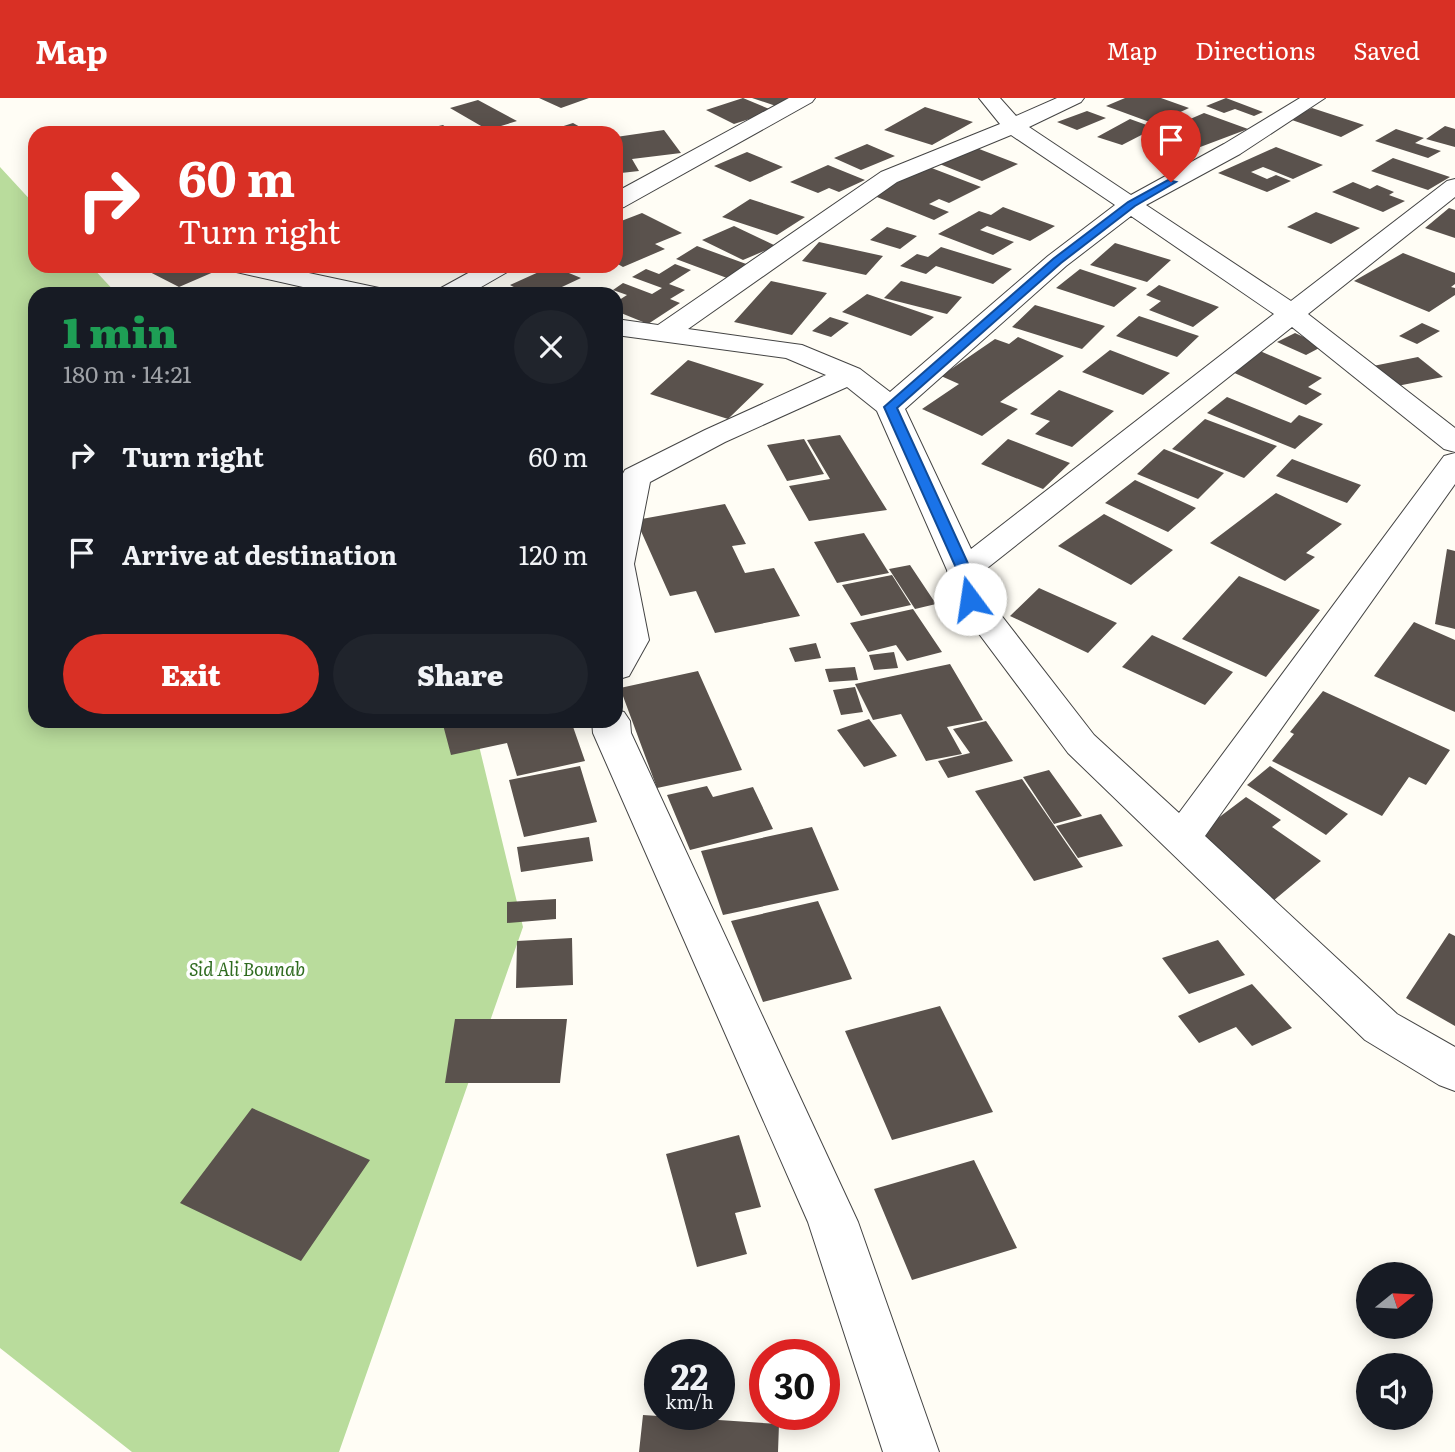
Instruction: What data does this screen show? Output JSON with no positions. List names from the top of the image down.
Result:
{
  "parks": ["Sid Ali Bounab"],
  "north": "right",
  "page": {
    "header": "Map",
    "nav": ["Map", "Directions", "Saved"],
    "turn": ["60 m", "Turn right"],
    "heading": ["1 min", "180 m · 14:21"],
    "list": [
      {
        "name": "Turn right",
        "value": "60 m"
      },
      {
        "name": "Arrive at destination",
        "value": "120 m"
      }
    ],
    "buttons": ["Exit", "Share"],
    "speed": "22 km/h",
    "limit": "30"
  }
}
